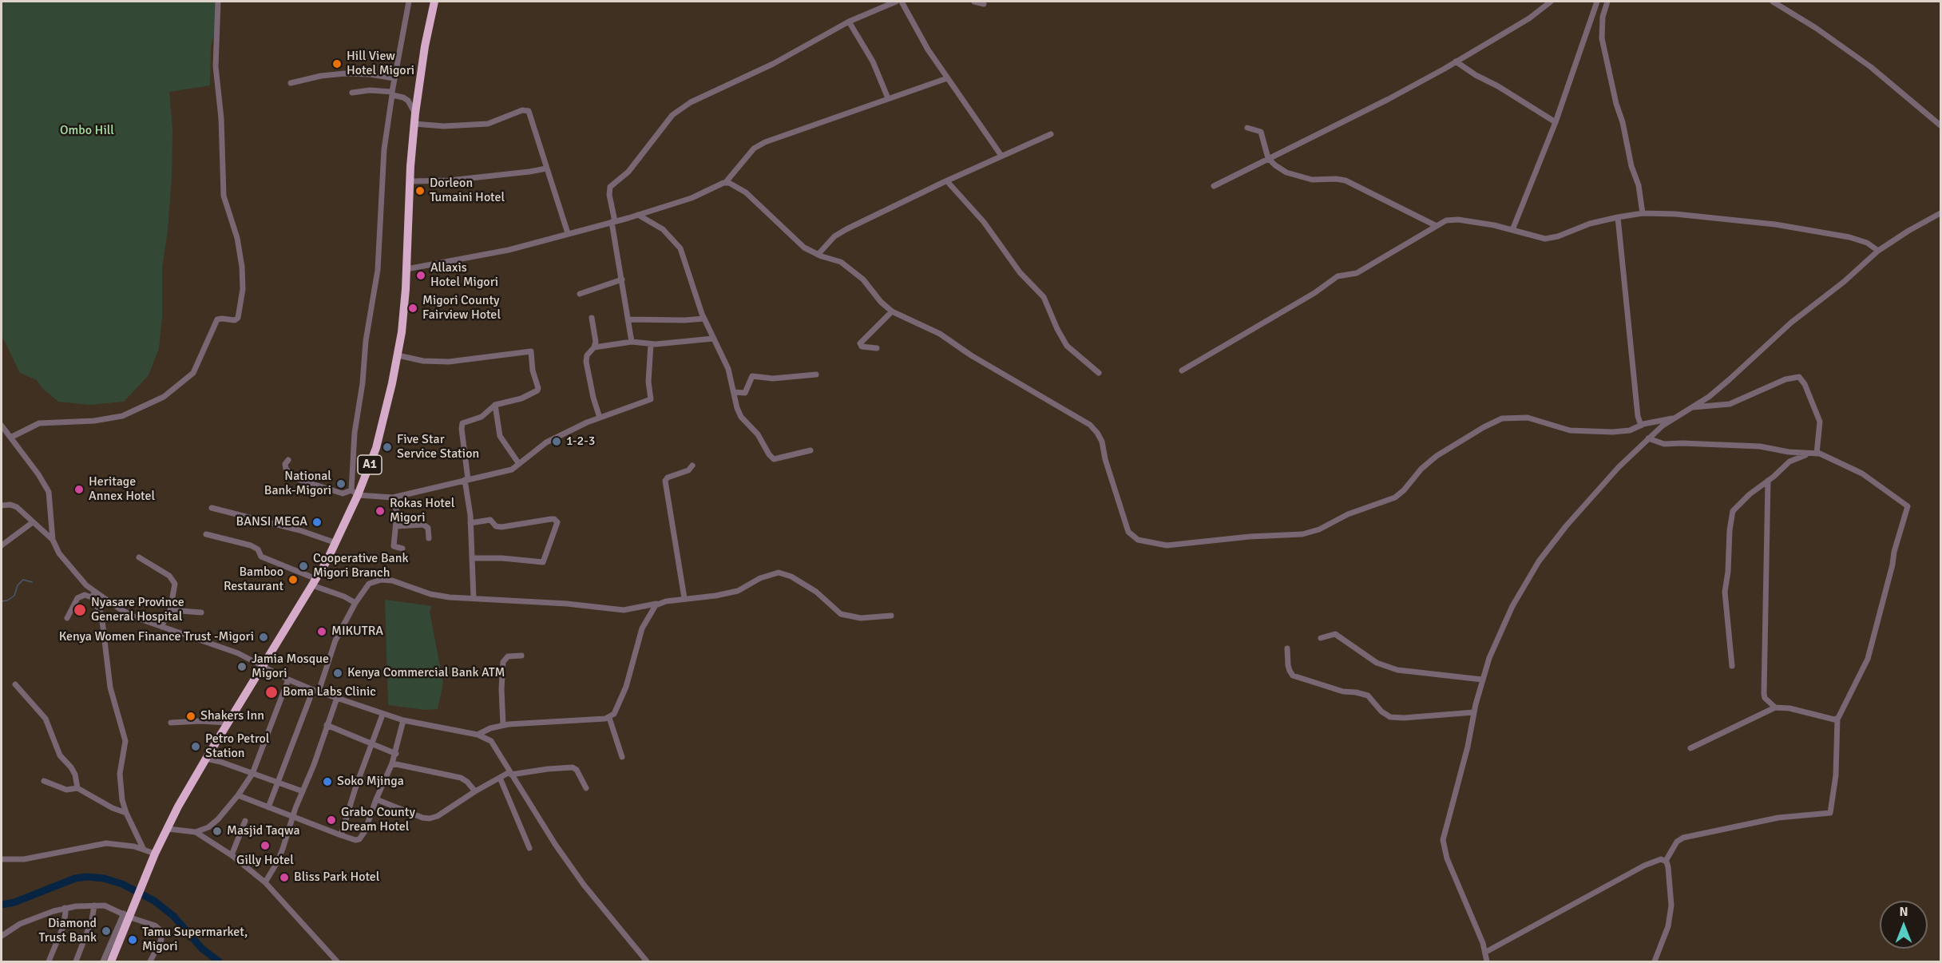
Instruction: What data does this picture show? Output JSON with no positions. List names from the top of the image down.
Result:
{
  "streets": {
    "highway": ["A1"]
  },
  "parks": ["Ombo Hill"],
  "places": [
    "Hill View Hotel Migori",
    "Dorleon Tumaini Hotel",
    "Allaxis Hotel Migori",
    "Migori County Fairview Hotel",
    "1-2-3",
    "Five Star Service Station",
    "National Bank-Migori",
    "Heritage Annex Hotel",
    "Rokas Hotel Migori",
    "BANSI MEGA",
    "Cooperative Bank Migori Branch",
    "Bamboo Restaurant",
    "Nyasare Province General Hospital",
    "MIKUTRA",
    "Kenya Women Finance Trust -Migori",
    "Jamia Mosque Migori",
    "Kenya Commercial Bank ATM",
    "Boma Labs Clinic",
    "Shakers Inn",
    "Petro Petrol Station",
    "Soko Mjinga",
    "Grabo County Dream Hotel",
    "Masjid Taqwa",
    "Gilly Hotel",
    "Bliss Park Hotel",
    "Diamond Trust Bank",
    "Tamu Supermarket, Migori"
  ],
  "north": "top"
}
